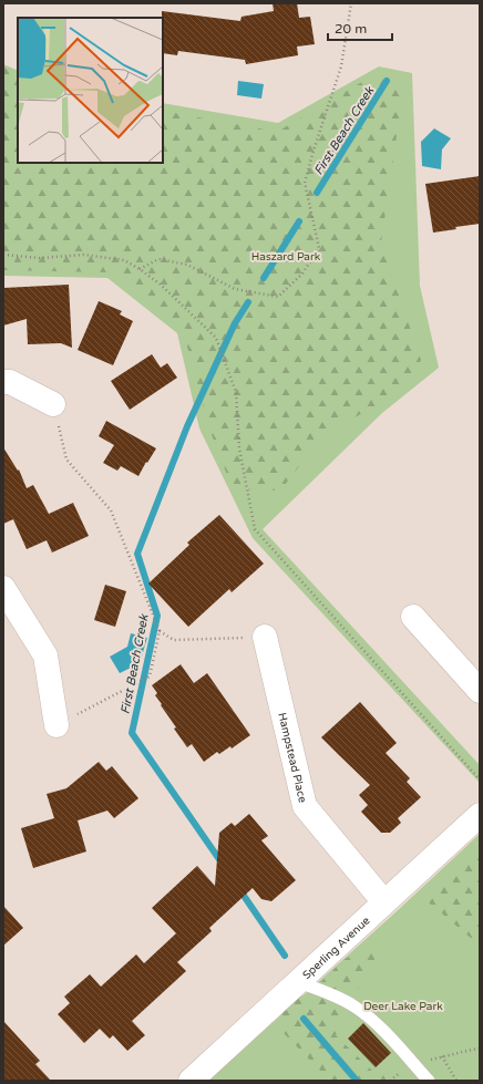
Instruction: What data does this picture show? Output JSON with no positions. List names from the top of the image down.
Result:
{
  "streets": {
    "street": ["Hampstead Place", "Sperling Avenue"]
  },
  "crossings": [
    ["Hampstead Place", "Sperling Avenue"]
  ],
  "water": ["First Beach Creek"],
  "parks": ["Haszard Park", "Deer Lake Park"],
  "scale_bar": "20 m"
}
